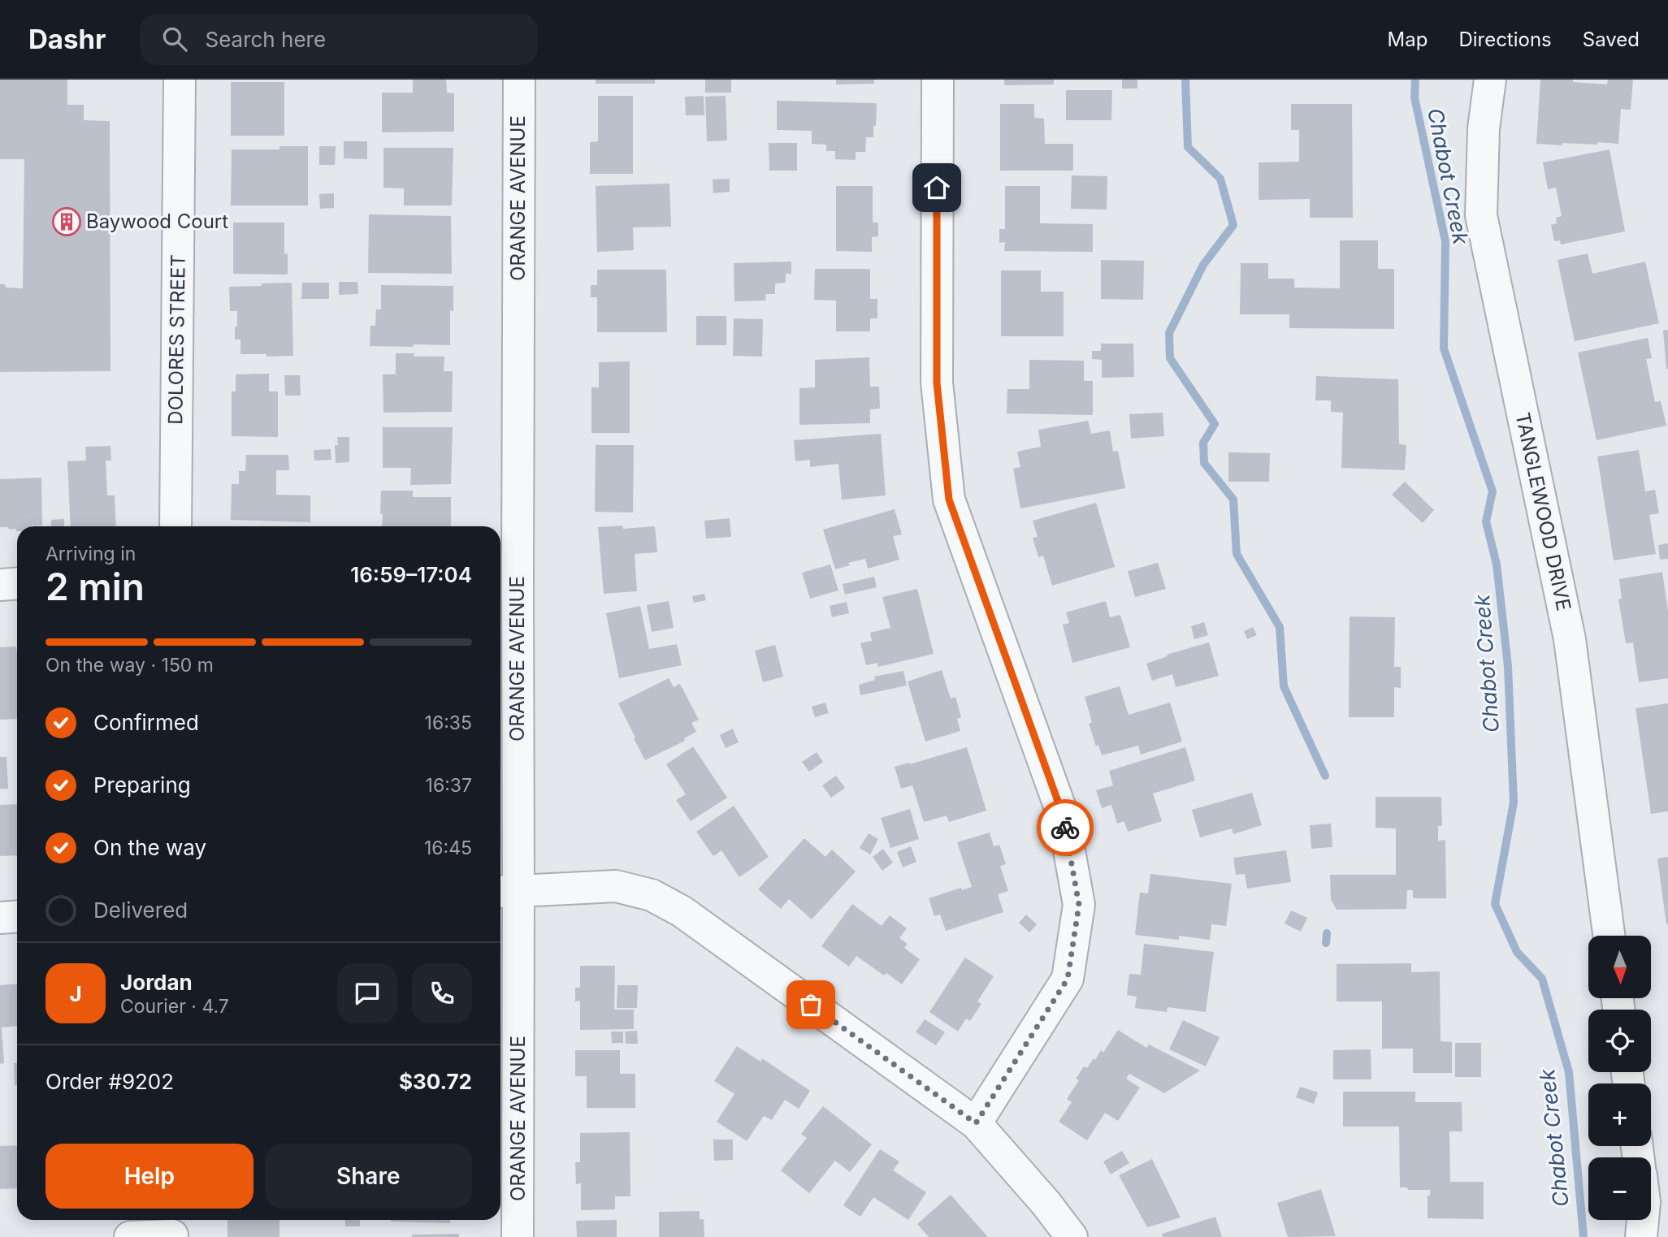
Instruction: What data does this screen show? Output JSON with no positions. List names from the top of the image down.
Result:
{
  "streets": {
    "street": ["ORANGE AVENUE", "DOLORES STREET", "TANGLEWOOD DRIVE"]
  },
  "water": ["Chabot Creek"],
  "places": {
    "building": ["Baywood Court"]
  },
  "north": "bottom",
  "page": {
    "header": "Dashr",
    "search": "Search here",
    "nav": ["Map", "Directions", "Saved"],
    "heading": ["2 min", "Arriving in", "16:59–17:04"],
    "panel": [
      "Jordan",
      "Courier · 4.7",
      "Order #9202",
      "$30.72"
    ],
    "bar": "On the way · 150 m",
    "list": [
      ["Confirmed", "16:35"],
      ["Preparing", "16:37"],
      ["On the way", "16:45"],
      "Delivered"
    ],
    "map_buttons": ["+", "−"],
    "round": "J",
    "buttons": ["Help", "Share"]
  }
}
